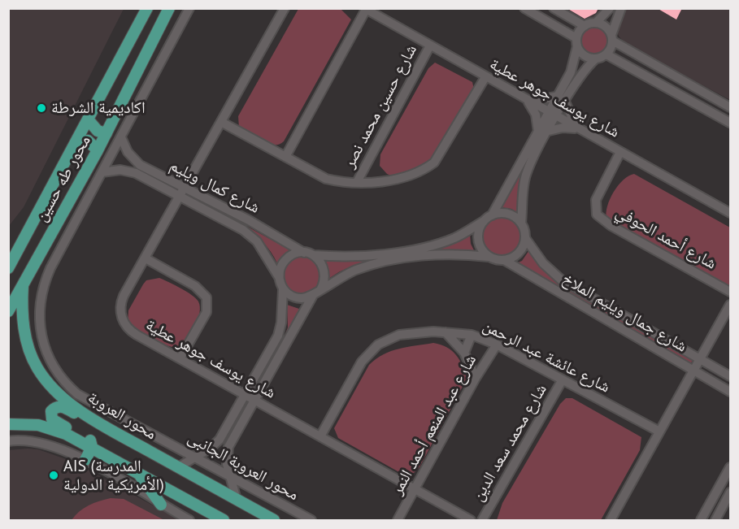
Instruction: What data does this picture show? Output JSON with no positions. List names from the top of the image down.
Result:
{
  "streets": {
    "main road": ["محور طه حسين", "محور العروبة"],
    "street": [
      "شارع يوسف جوهر عطية",
      "شارع حسين محمد نصر",
      "شارع كمال ويليم",
      "شارع أحمد الحوفي",
      "شارع جمال ويليم الملاخ",
      "شارع عائشة عبد الرحمن",
      "شارع عبد المنعم أحمد النمر",
      "شارع محمد سعد الدين",
      "محور العروبة الجانبى"
    ]
  },
  "crossings": [
    ["شارع يوسف جوهر عطية", "شارع حسين محمد نصر"],
    ["شارع يوسف جوهر عطية", "شارع كمال ويليم"],
    ["شارع يوسف جوهر عطية", "شارع أحمد الحوفي"],
    ["شارع يوسف جوهر عطية", "شارع عائشة عبد الرحمن"],
    ["شارع يوسف جوهر عطية", "شارع عبد المنعم أحمد النمر"],
    ["محور طه حسين", "محور العروبة"],
    ["شارع كمال ويليم", "محور العروبة الجانبى"],
    ["شارع عائشة عبد الرحمن", "شارع عبد المنعم أحمد النمر"],
    ["شارع عائشة عبد الرحمن", "شارع محمد سعد الدين"]
  ],
  "places": ["اكاديمية الشرطة", "AIS (المدرسة الأمريكية الدولية)"]
}
